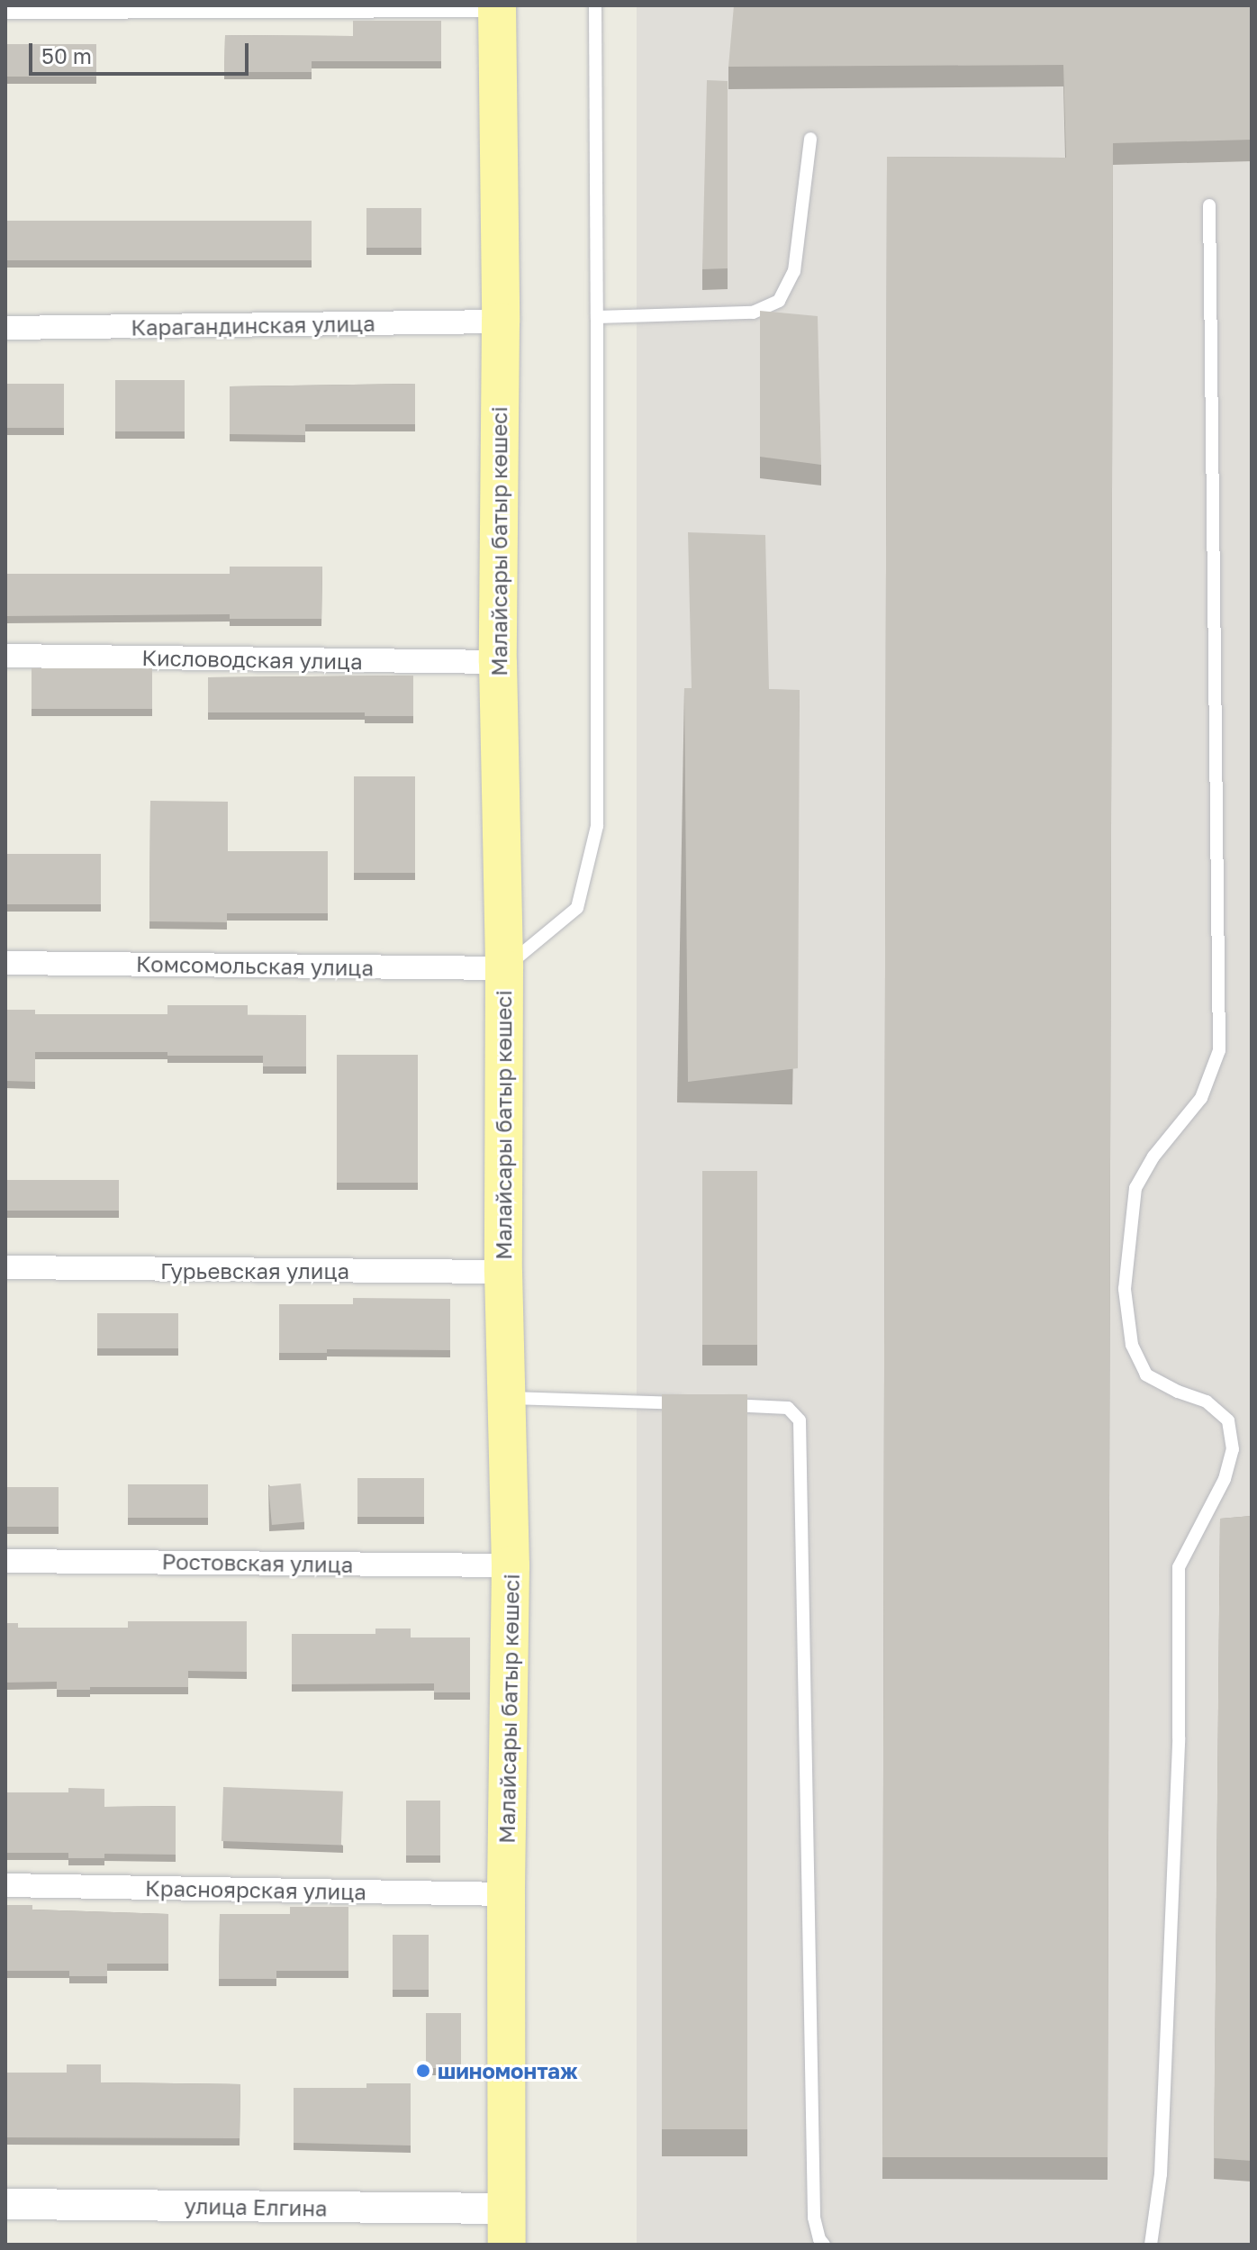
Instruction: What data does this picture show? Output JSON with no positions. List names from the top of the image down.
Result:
{
  "streets": {
    "main road": ["Малайсары батыр көшесі"],
    "street": [
      "Карагандинская улица",
      "Кисловодская улица",
      "Комсомольская улица",
      "Гурьевская улица",
      "Ростовская улица",
      "Красноярская улица",
      "улица Елгина"
    ]
  },
  "crossings": [
    ["Карагандинская улица", "Малайсары батыр көшесі"],
    ["Малайсары батыр көшесі", "Кисловодская улица"],
    ["Малайсары батыр көшесі", "Комсомольская улица"],
    ["Малайсары батыр көшесі", "Гурьевская улица"],
    ["Малайсары батыр көшесі", "Ростовская улица"],
    ["Малайсары батыр көшесі", "Красноярская улица"],
    ["Малайсары батыр көшесі", "улица Елгина"]
  ],
  "places": ["шиномонтаж"],
  "scale_bar": "50 m"
}
